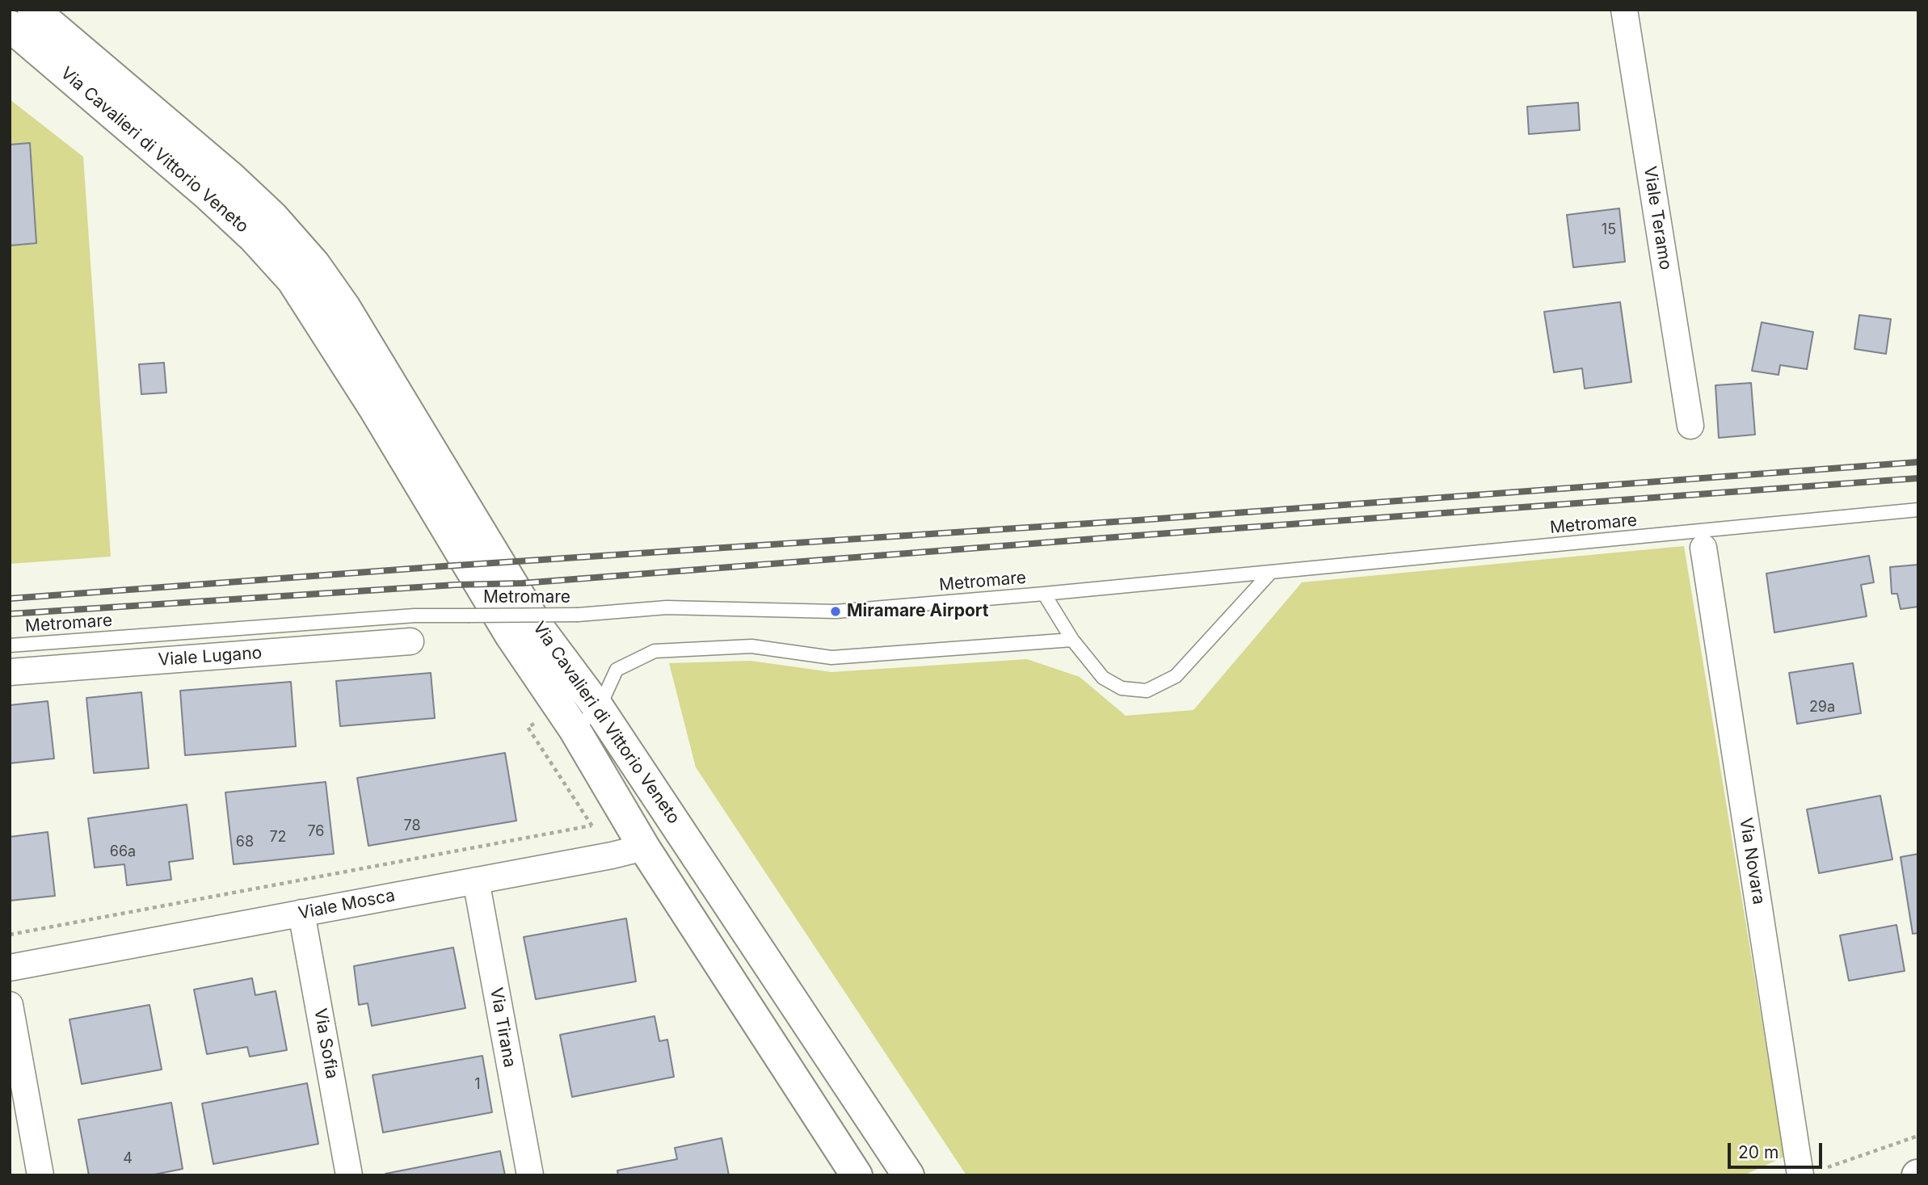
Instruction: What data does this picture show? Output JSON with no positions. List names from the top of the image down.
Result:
{
  "streets": {
    "street": [
      "Via Cavalieri di Vittorio Veneto",
      "Viale Teramo",
      "Viale Lugano",
      "Via Novara",
      "Viale Mosca",
      "Via Tirana",
      "Via Sofia"
    ],
    "lane": ["Metromare"]
  },
  "crossings": [
    ["Via Cavalieri di Vittorio Veneto", "Viale Mosca"],
    ["Viale Mosca", "Via Tirana"],
    ["Viale Mosca", "Via Sofia"]
  ],
  "places": ["Miramare Airport"],
  "house_numbers": [
    "15",
    "29a",
    "78",
    "76",
    "72",
    "68",
    "66a",
    "1",
    "4"
  ],
  "scale_bar": "20 m"
}
